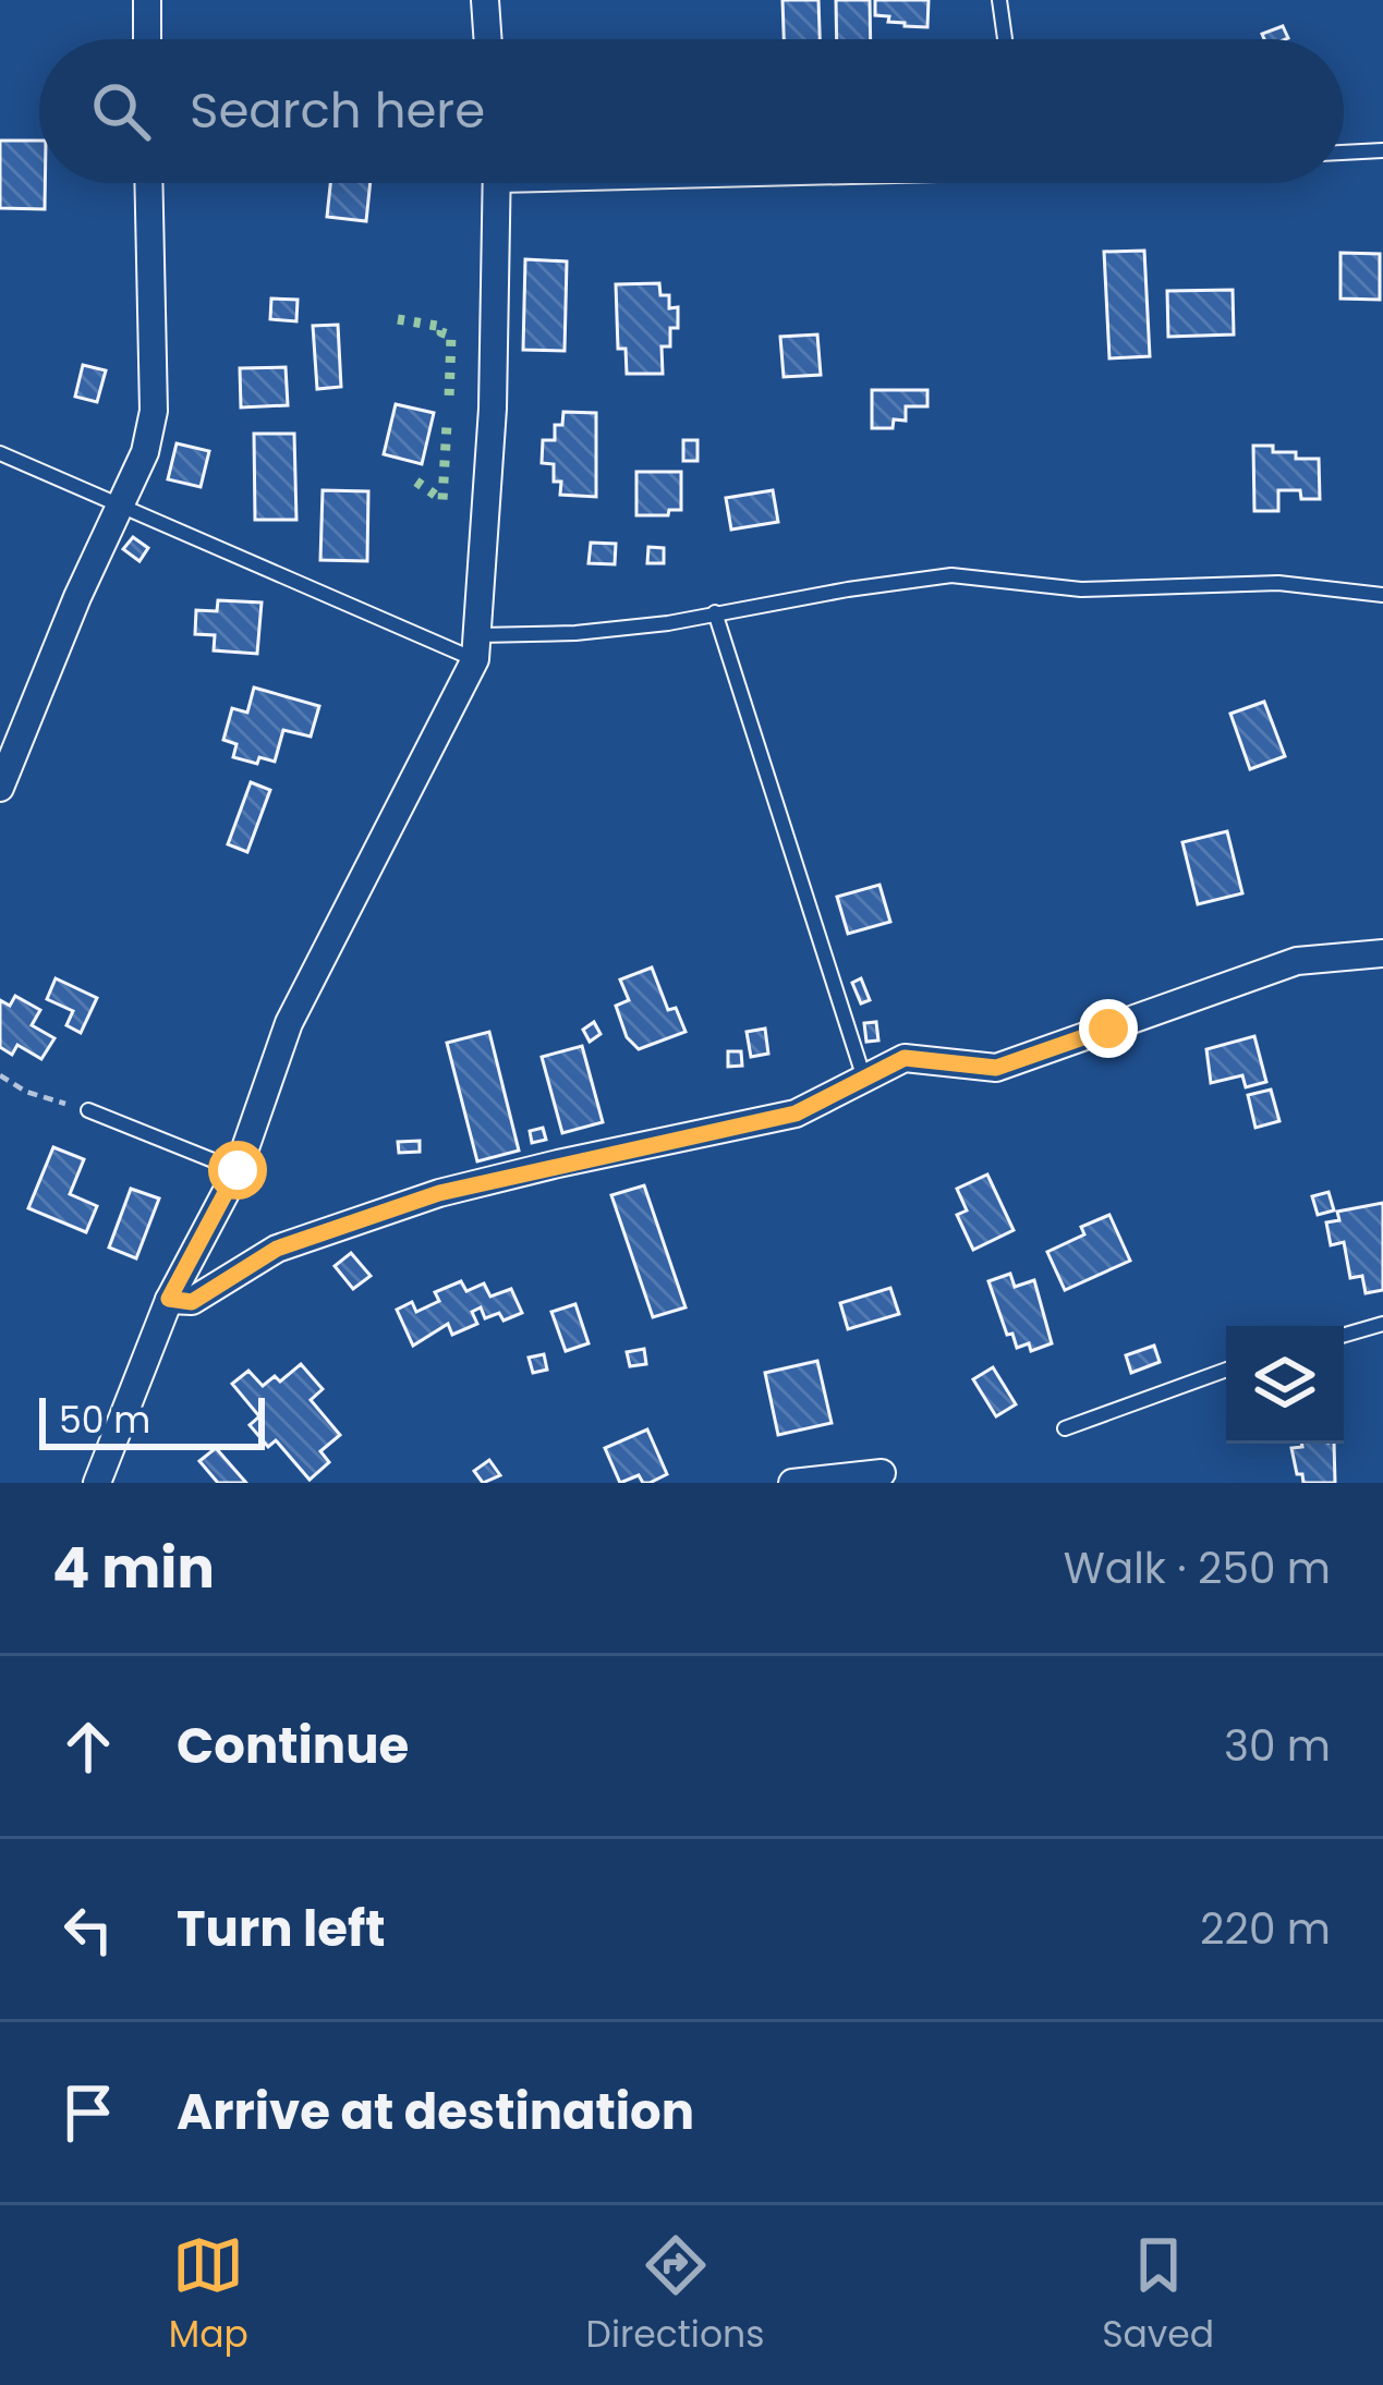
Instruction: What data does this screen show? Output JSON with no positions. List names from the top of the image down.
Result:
{
  "scale_bar": "50 m",
  "page": {
    "search": "Search here",
    "scale": "50 m",
    "heading": ["4 min", "Walk · 250 m"],
    "list": [
      ["Continue", "30 m"],
      ["Turn left", "220 m"],
      "Arrive at destination"
    ],
    "nav": ["Map", "Directions", "Saved"]
  }
}
